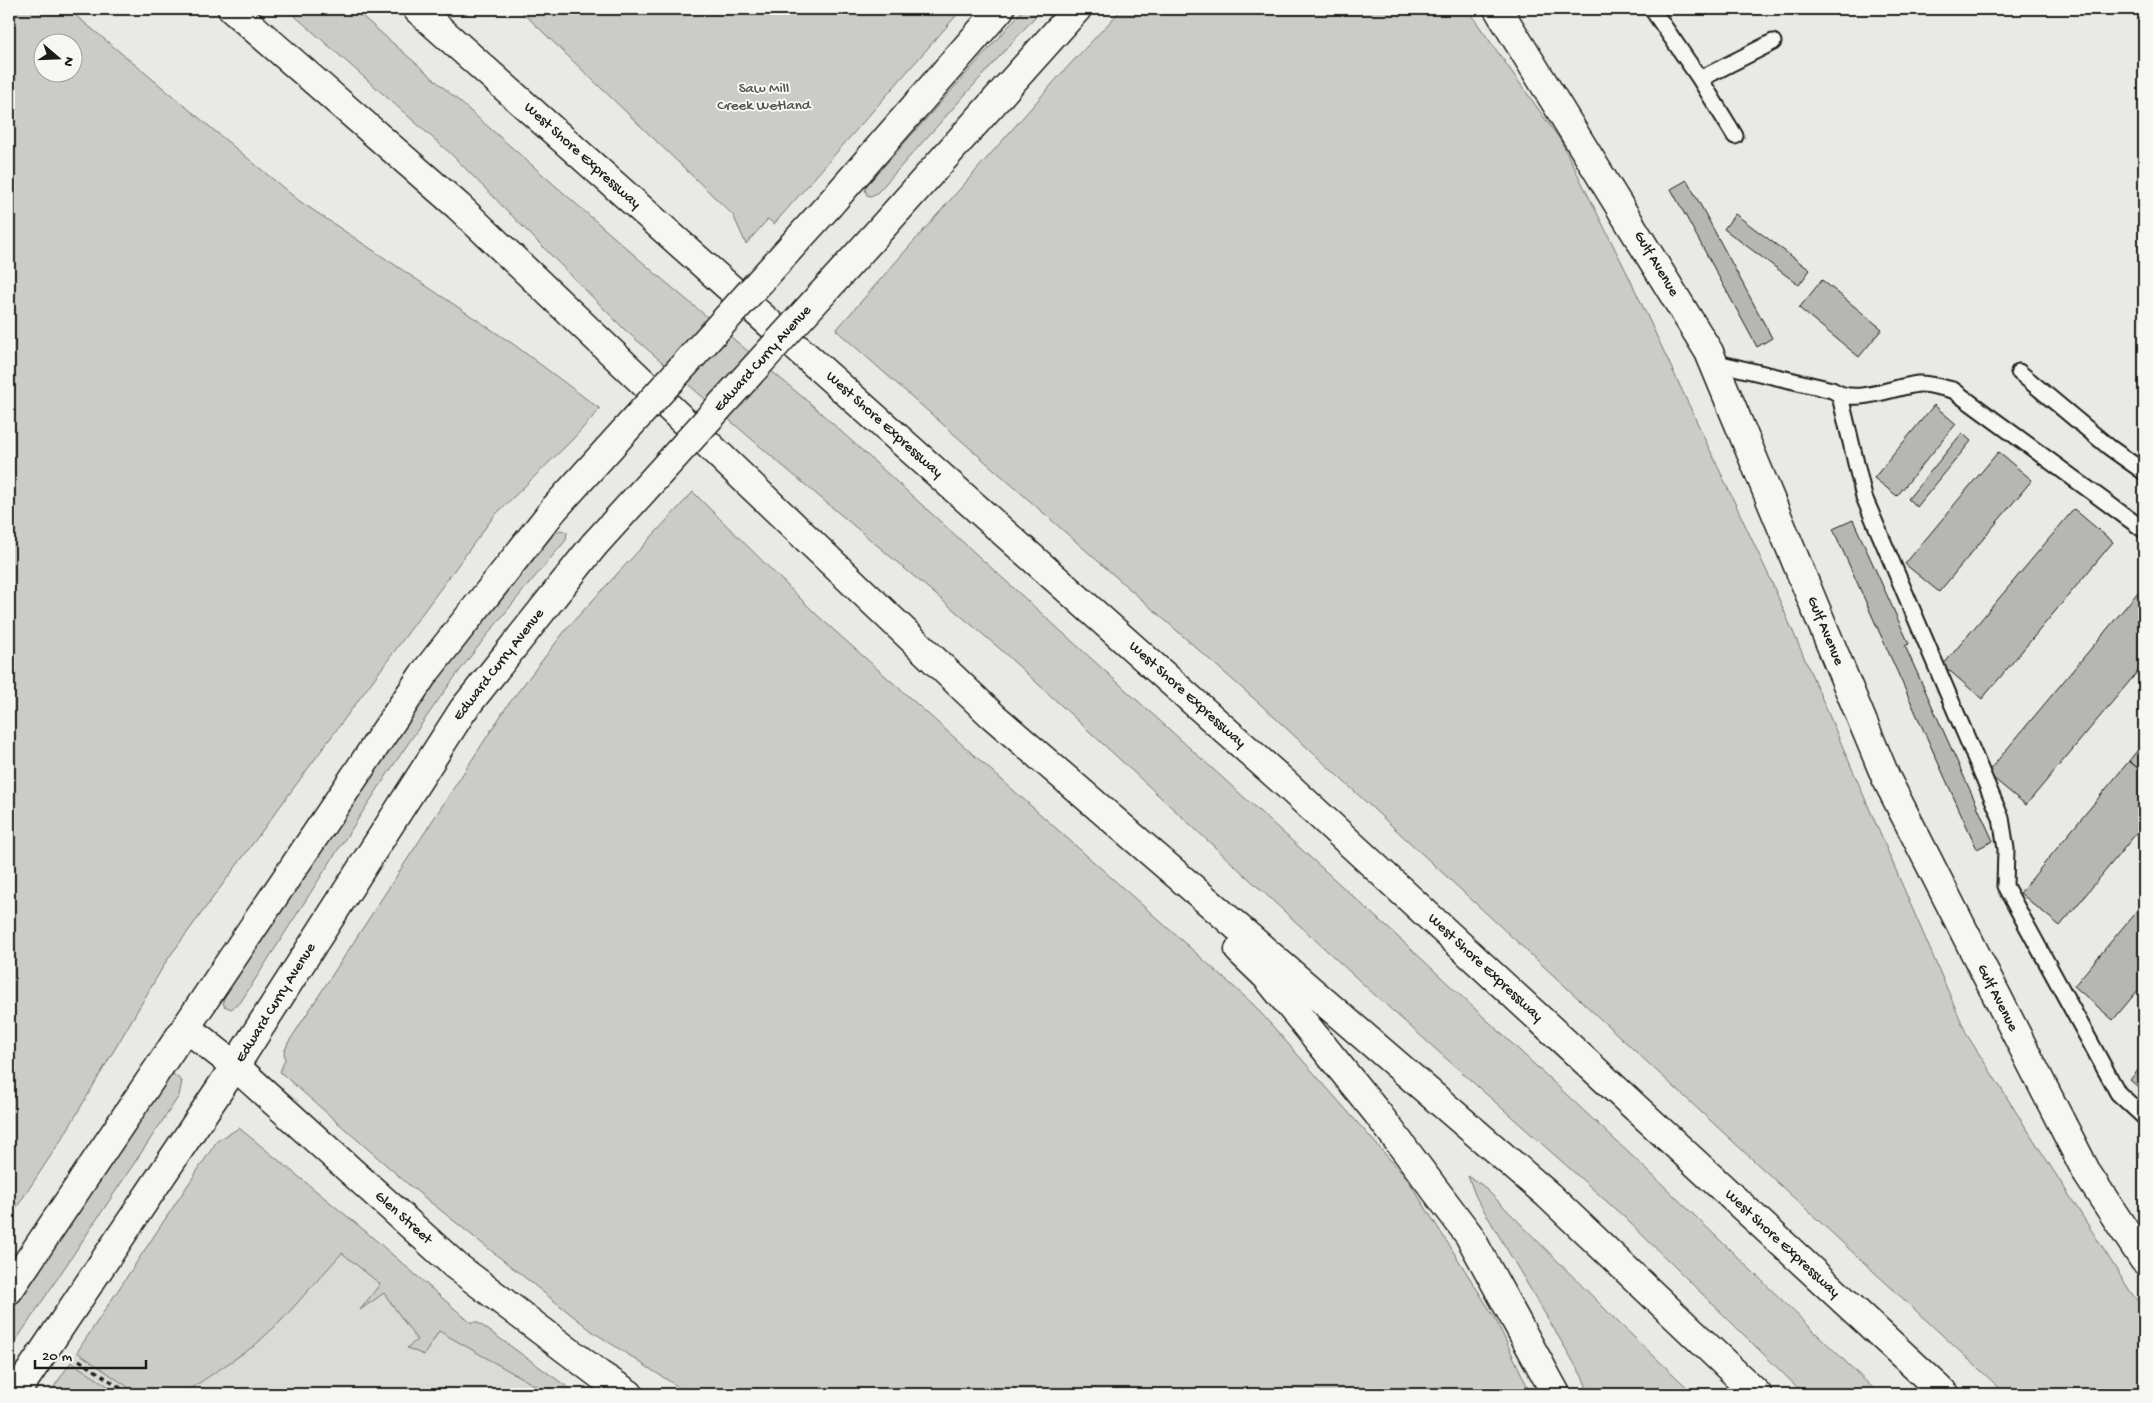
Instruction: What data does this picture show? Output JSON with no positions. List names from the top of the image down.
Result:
{
  "streets": {
    "main road": [
      "West Shore Expressway",
      "Gulf Avenue",
      "Edward Curry Avenue",
      "Glen Street"
    ]
  },
  "crossings": [
    ["Edward Curry Avenue", "Glen Street"]
  ],
  "parks": ["Saw Mill Creek Wetland"],
  "scale_bar": "20 m",
  "north": "right"
}
